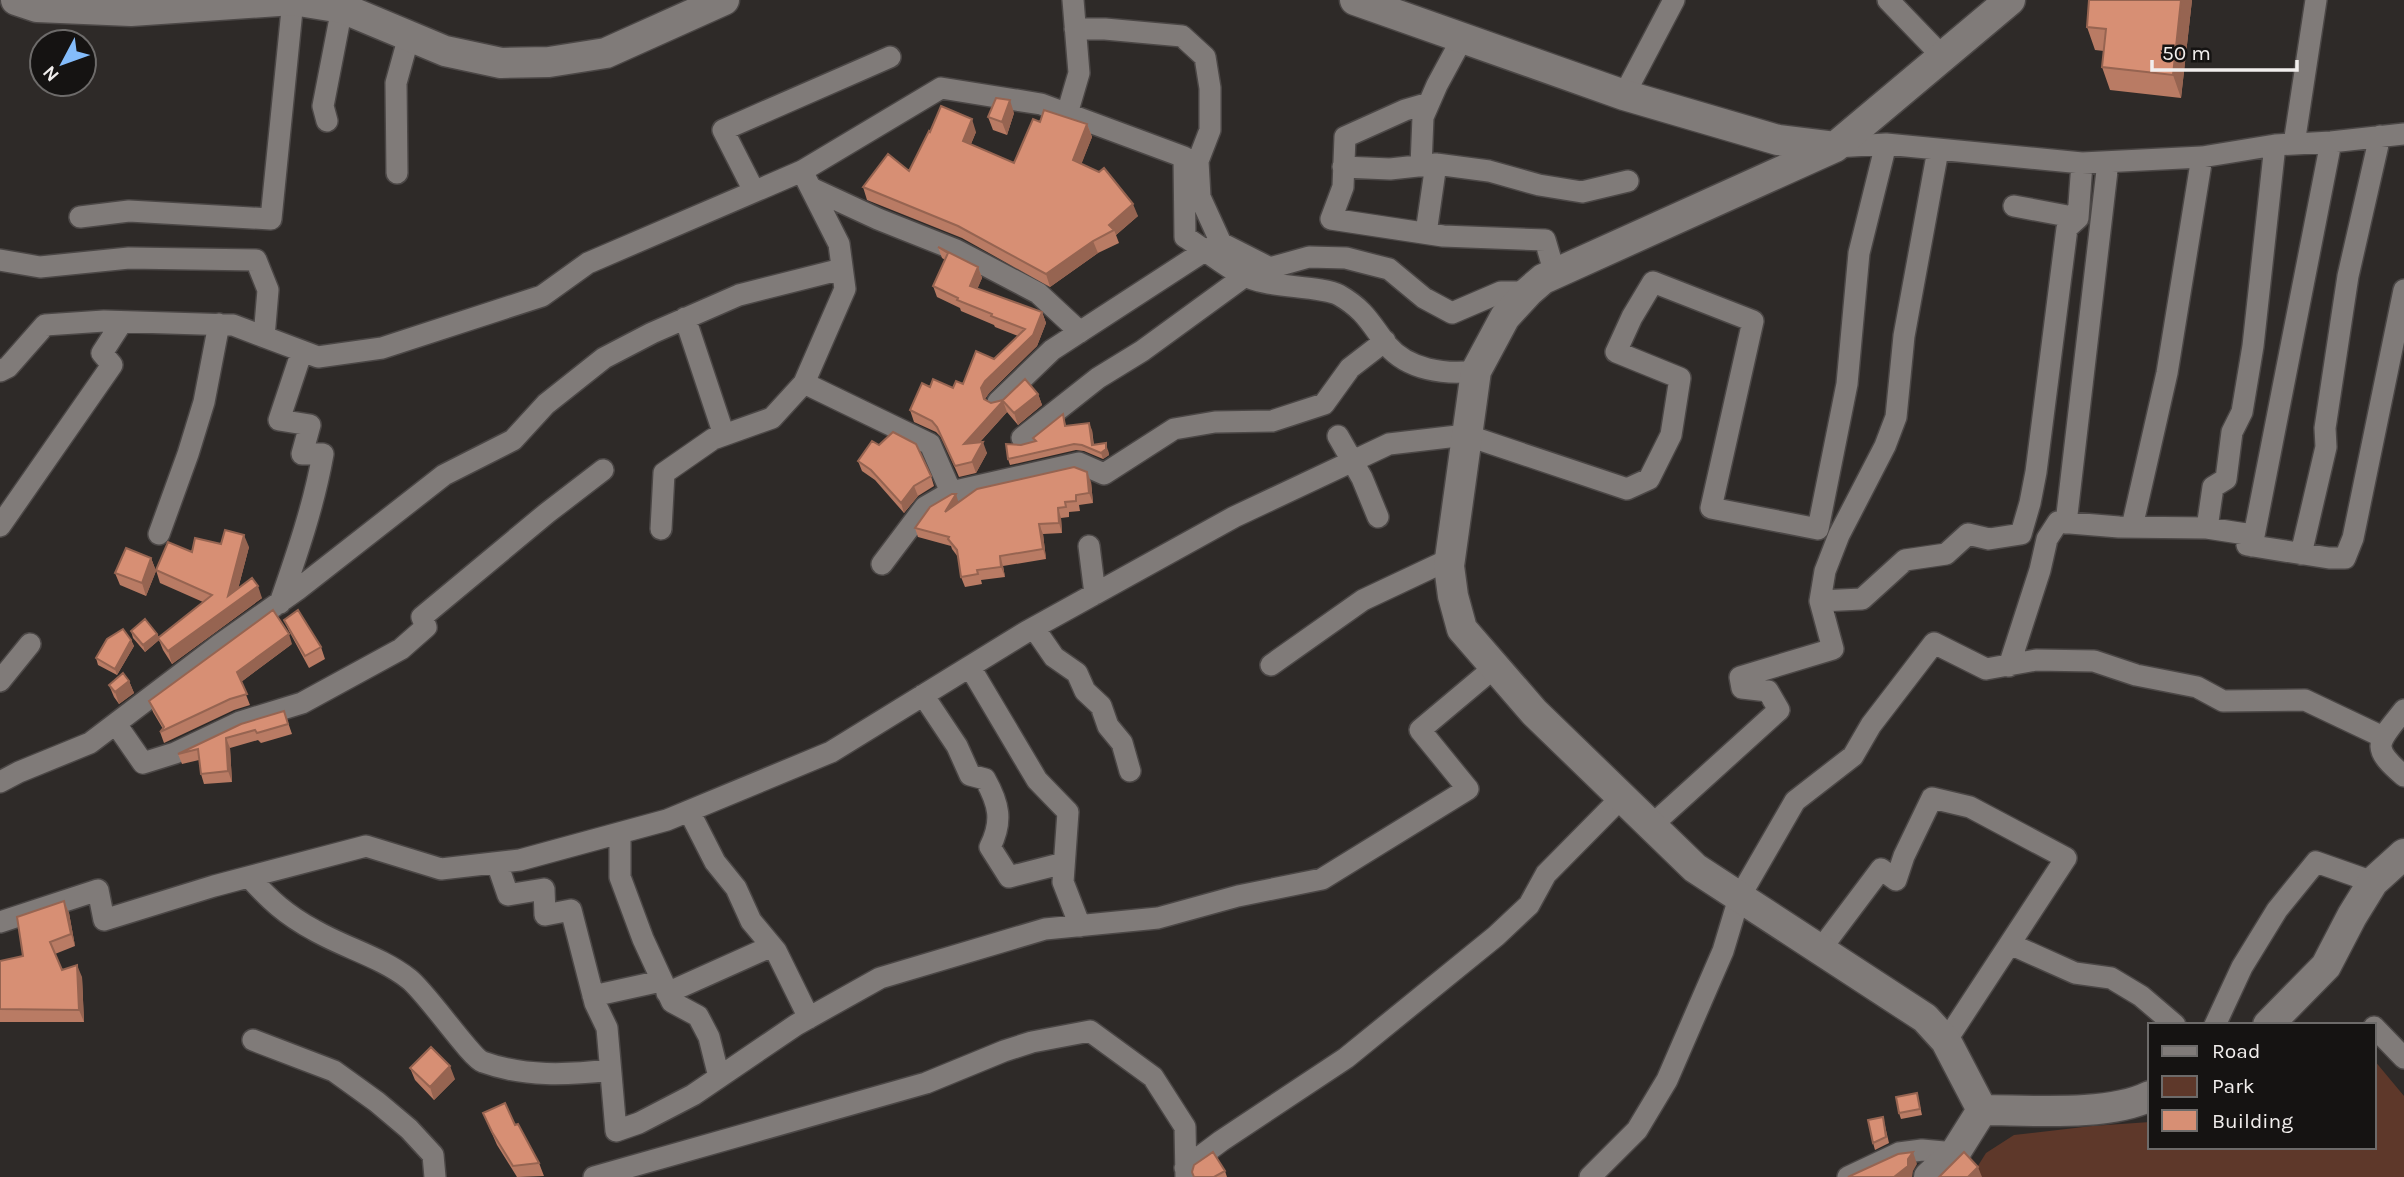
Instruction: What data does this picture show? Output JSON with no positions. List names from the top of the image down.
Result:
{
  "legend": ["Road", "Park", "Building"],
  "scale_bar": "50 m",
  "north": "bottom left"
}
